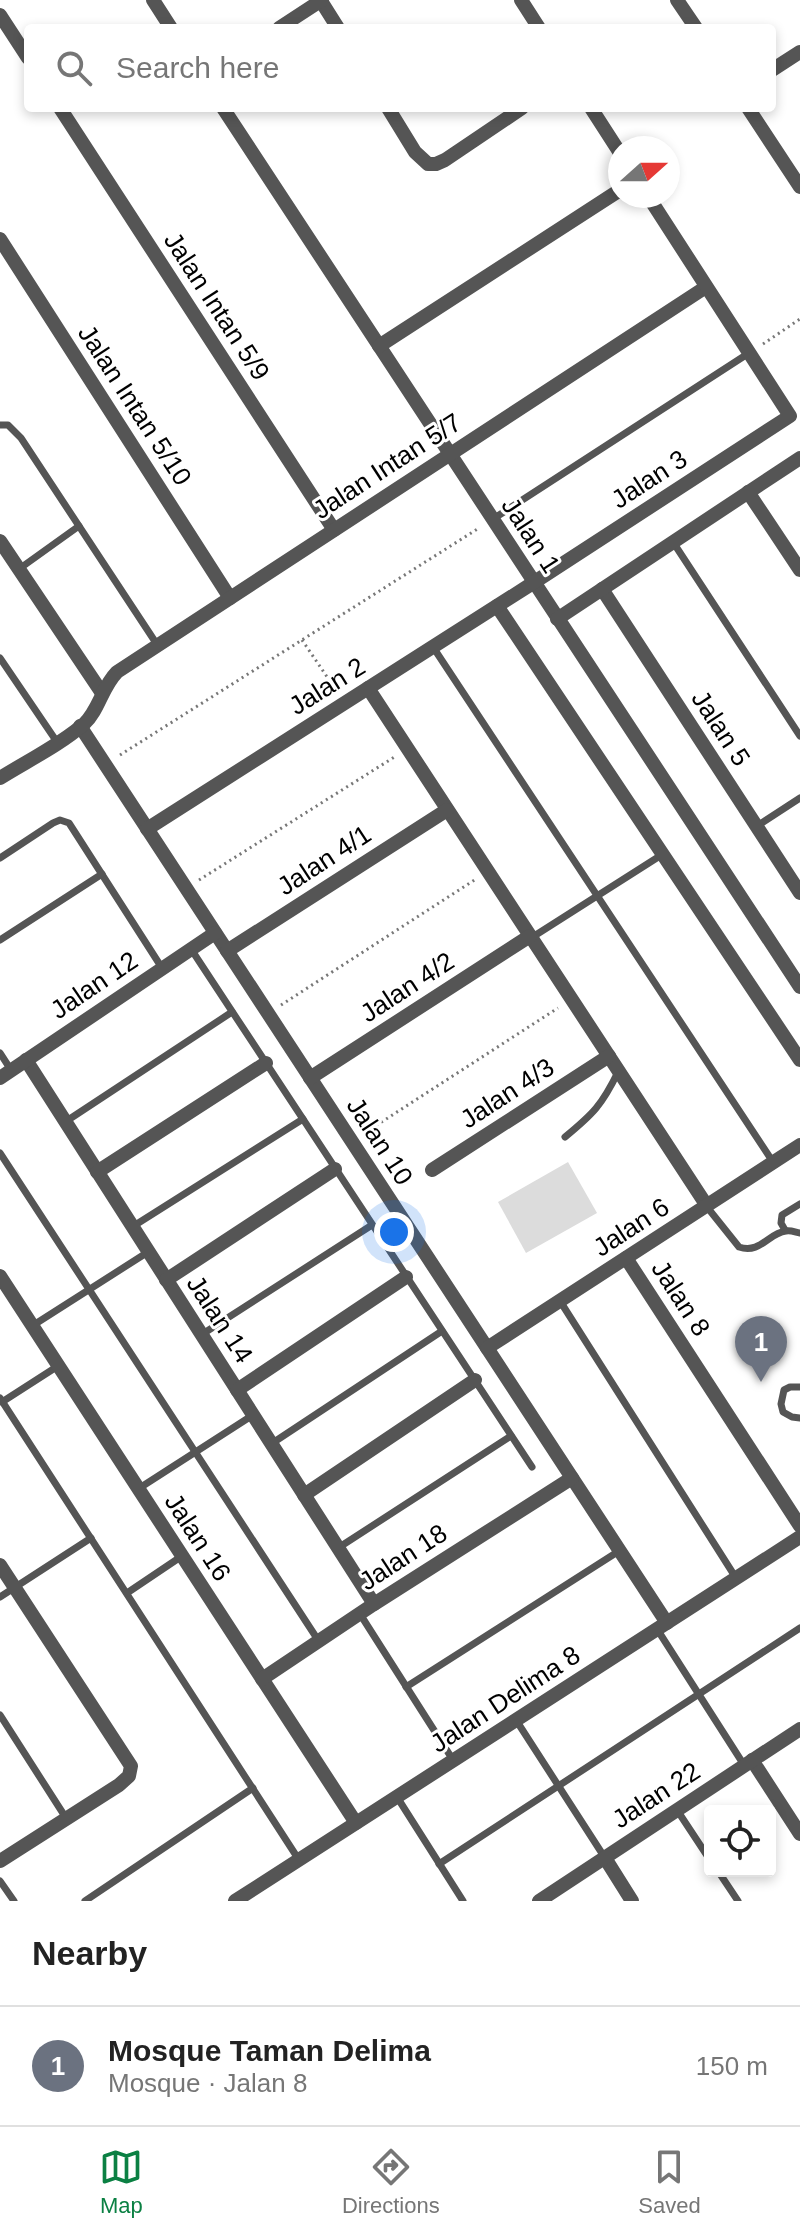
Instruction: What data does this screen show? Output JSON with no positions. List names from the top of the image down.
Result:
{
  "streets": {
    "street": [
      "Jalan Intan 5/9",
      "Jalan Intan 5/10",
      "Jalan Intan 5/7",
      "Jalan 3",
      "Jalan 1",
      "Jalan 2",
      "Jalan 5",
      "Jalan 4/1",
      "Jalan 12",
      "Jalan 4/2",
      "Jalan 4/3",
      "Jalan 10",
      "Jalan 6",
      "Jalan 8",
      "Jalan 14",
      "Jalan 16",
      "Jalan 18",
      "Jalan Delima 8",
      "Jalan 22"
    ]
  },
  "crossings": [
    ["Jalan Intan 5/9", "Jalan Intan 5/7"],
    ["Jalan Intan 5/10", "Jalan Intan 5/7"],
    ["Jalan Intan 5/7", "Jalan 1"],
    ["Jalan Intan 5/7", "Jalan 10"],
    ["Jalan 3", "Jalan 1"],
    ["Jalan 3", "Jalan 2"],
    ["Jalan 1", "Jalan 2"],
    ["Jalan 2", "Jalan 10"],
    ["Jalan 4/1", "Jalan 10"],
    ["Jalan 12", "Jalan 10"],
    ["Jalan 12", "Jalan 14"],
    ["Jalan 4/2", "Jalan 10"],
    ["Jalan 10", "Jalan 6"],
    ["Jalan 10", "Jalan 18"],
    ["Jalan 10", "Jalan Delima 8"],
    ["Jalan 6", "Jalan 8"],
    ["Jalan 14", "Jalan 18"],
    ["Jalan 16", "Jalan 18"],
    ["Jalan 16", "Jalan Delima 8"]
  ],
  "north": "right",
  "page": {
    "search": "Search here",
    "pins": "1",
    "heading": "Nearby",
    "list": [
      {
        "mark": "1",
        "name": "Mosque Taman Delima",
        "note": "Mosque · Jalan 8",
        "value": "150 m"
      }
    ],
    "nav": ["Map", "Directions", "Saved"]
  }
}
